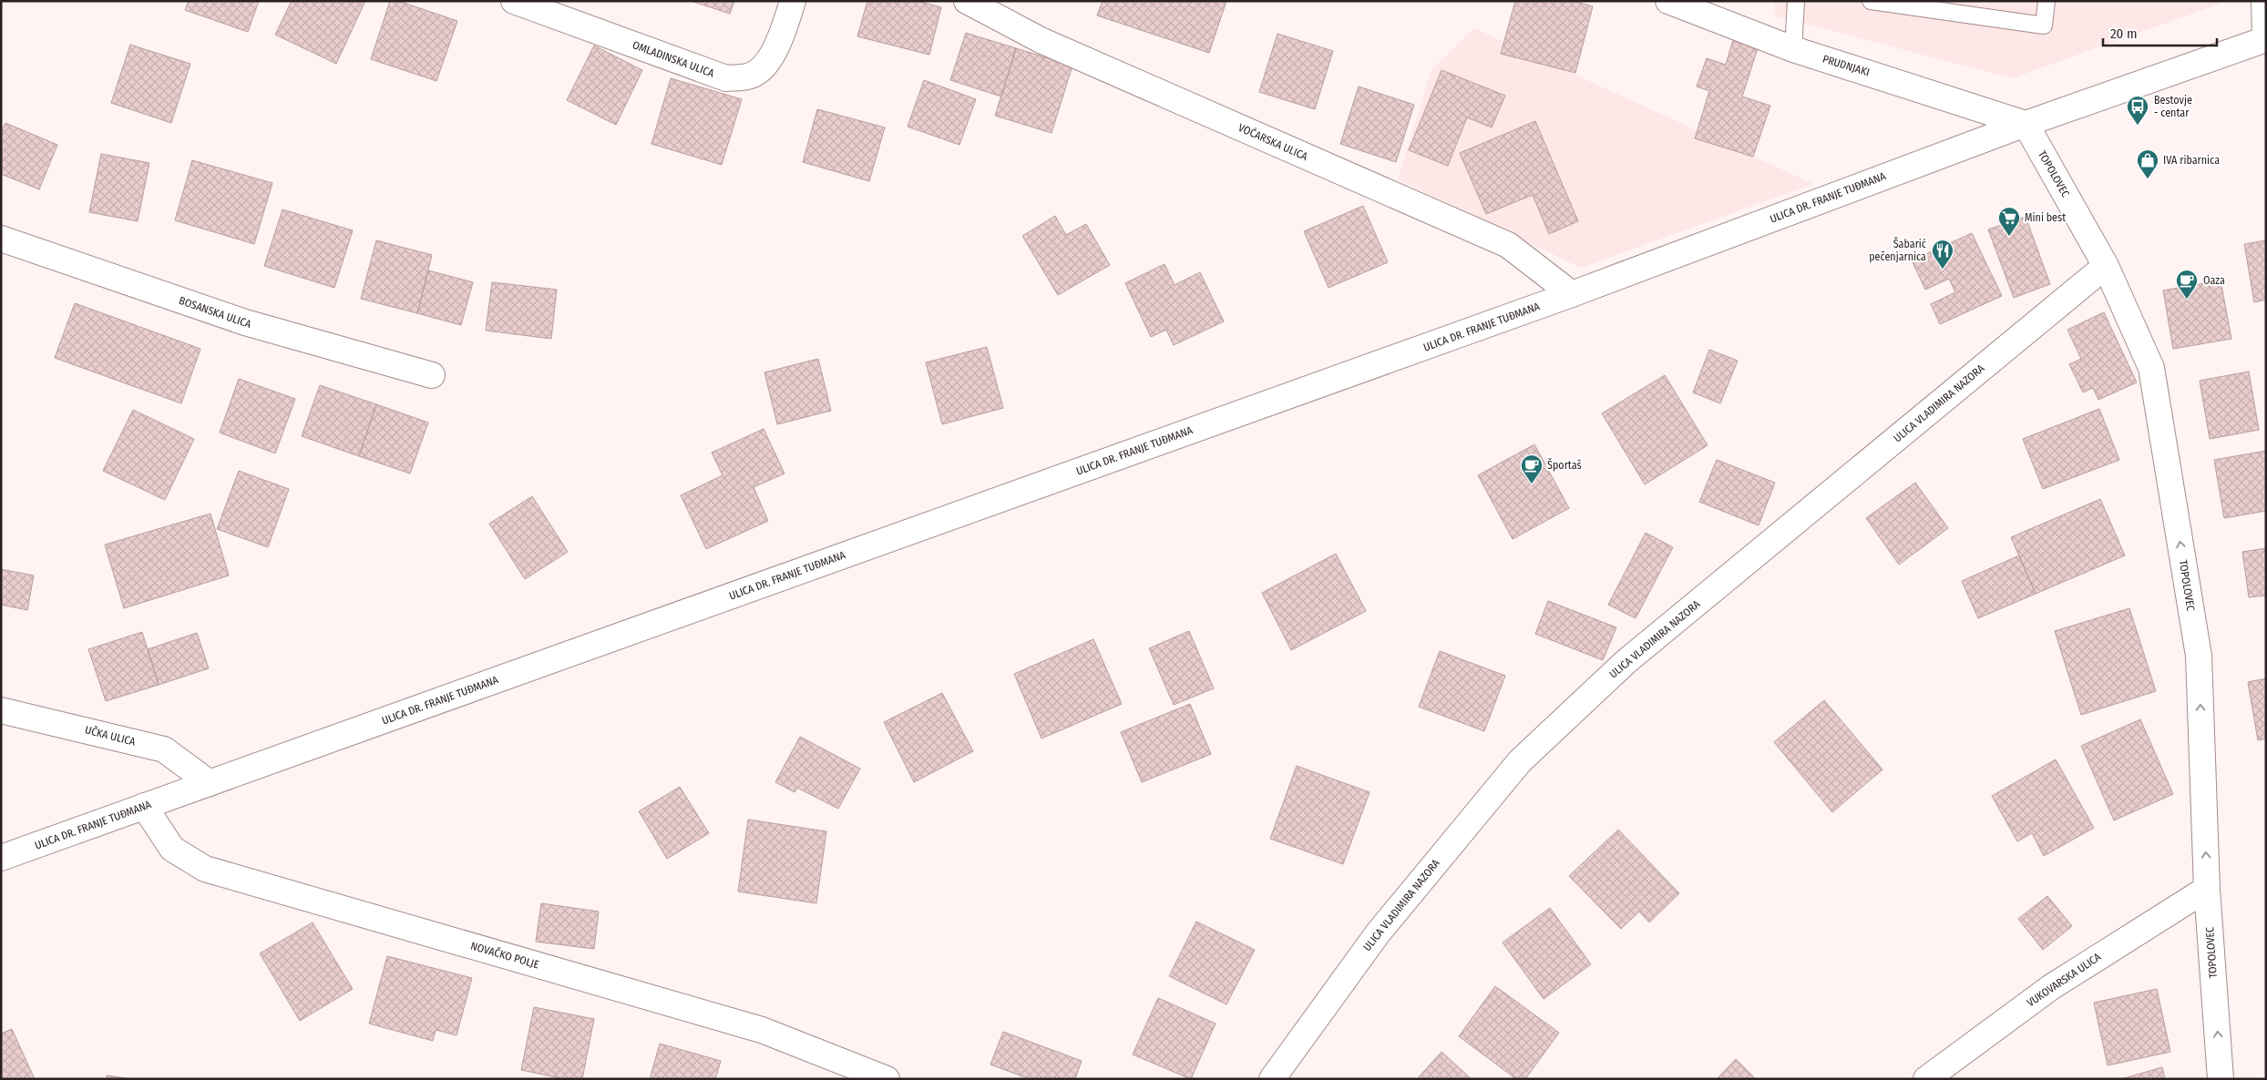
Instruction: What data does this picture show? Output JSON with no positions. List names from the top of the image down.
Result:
{
  "streets": {
    "street": [
      "OMLADINSKA ULICA",
      "PRUDNJAKI",
      "VOĆARSKA ULICA",
      "TOPOLOVEC",
      "ULICA DR. FRANJE TUĐMANA",
      "BOSANSKA ULICA",
      "ULICA VLADIMIRA NAZORA",
      "UČKA ULICA",
      "NOVAČKO POLJE",
      "VUKOVARSKA ULICA"
    ]
  },
  "crossings": [
    ["PRUDNJAKI", "TOPOLOVEC"],
    ["PRUDNJAKI", "ULICA DR. FRANJE TUĐMANA"],
    ["VOĆARSKA ULICA", "ULICA DR. FRANJE TUĐMANA"],
    ["TOPOLOVEC", "ULICA DR. FRANJE TUĐMANA"],
    ["TOPOLOVEC", "ULICA VLADIMIRA NAZORA"],
    ["TOPOLOVEC", "VUKOVARSKA ULICA"],
    ["ULICA DR. FRANJE TUĐMANA", "UČKA ULICA"],
    ["ULICA DR. FRANJE TUĐMANA", "NOVAČKO POLJE"]
  ],
  "one_way": ["TOPOLOVEC"],
  "places": {
    "bus stop": ["Bestovje - centar"],
    "shop": ["IVA ribarnica"],
    "supermarket": ["Mini best"],
    "restaurant": ["Šabarić pečenjarnica"],
    "cafe": ["Oaza", "Športaš"]
  },
  "scale_bar": "20 m"
}
